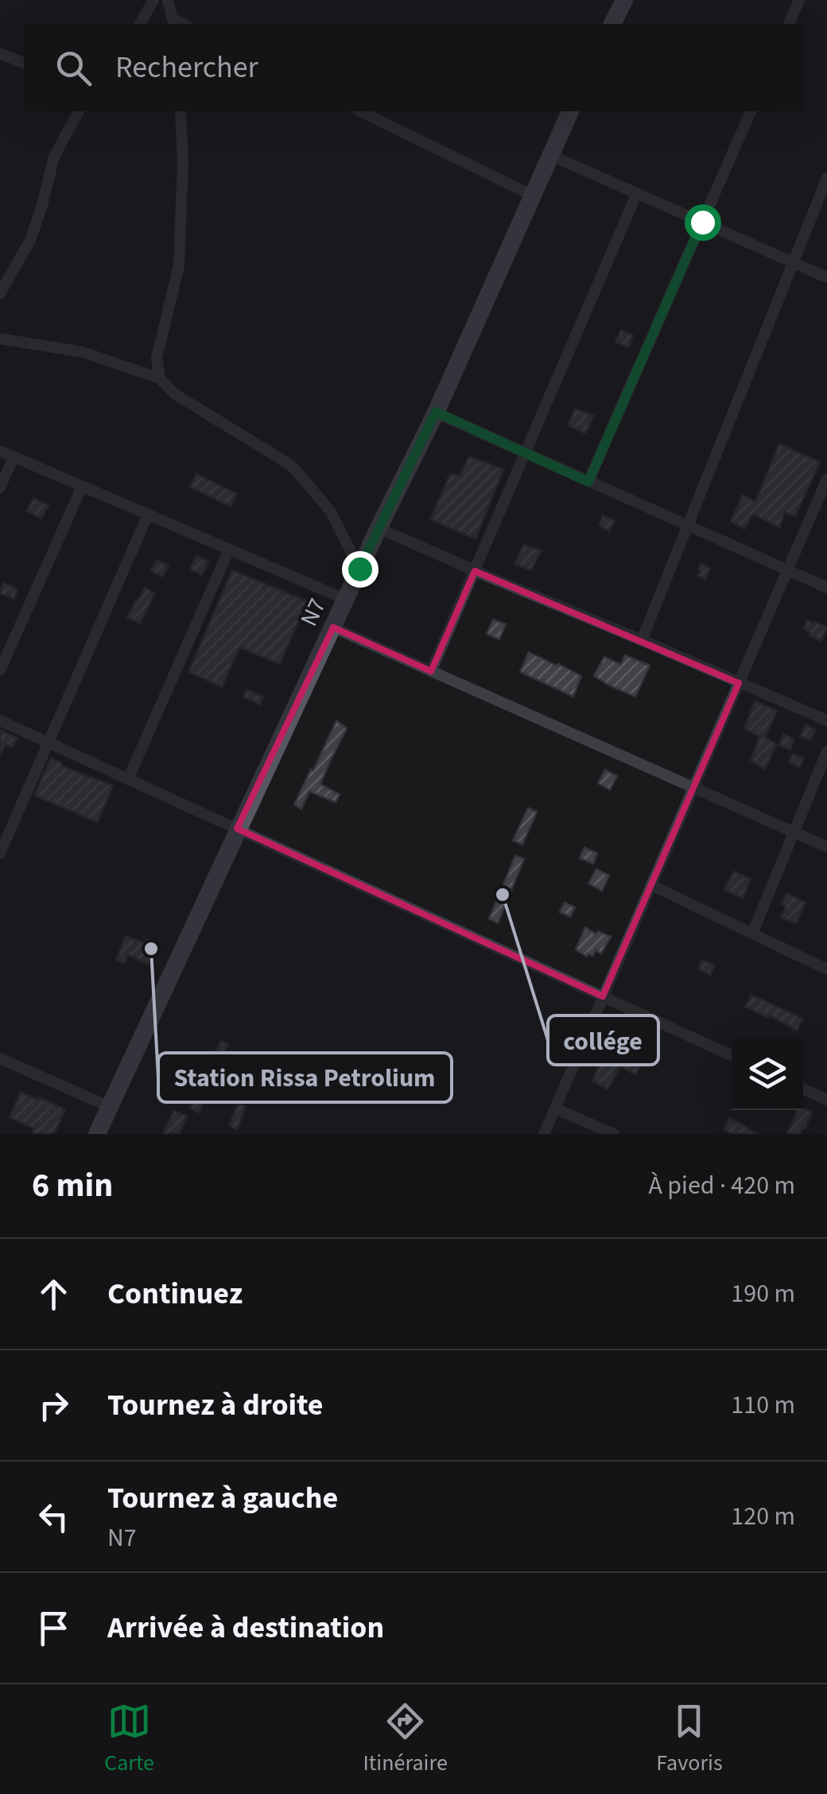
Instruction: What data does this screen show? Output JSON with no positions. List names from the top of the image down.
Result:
{
  "streets": {
    "main road": ["N7"]
  },
  "places": ["collége", "Station Rissa Petrolium"],
  "page": {
    "search": "Rechercher",
    "heading": ["6 min", "À pied · 420 m"],
    "list": [
      ["Continuez", "190 m"],
      ["Tournez à droite", "110 m"],
      ["Tournez à gauche", "N7", "120 m"],
      "Arrivée à destination"
    ],
    "nav": ["Carte", "Itinéraire", "Favoris"]
  }
}
